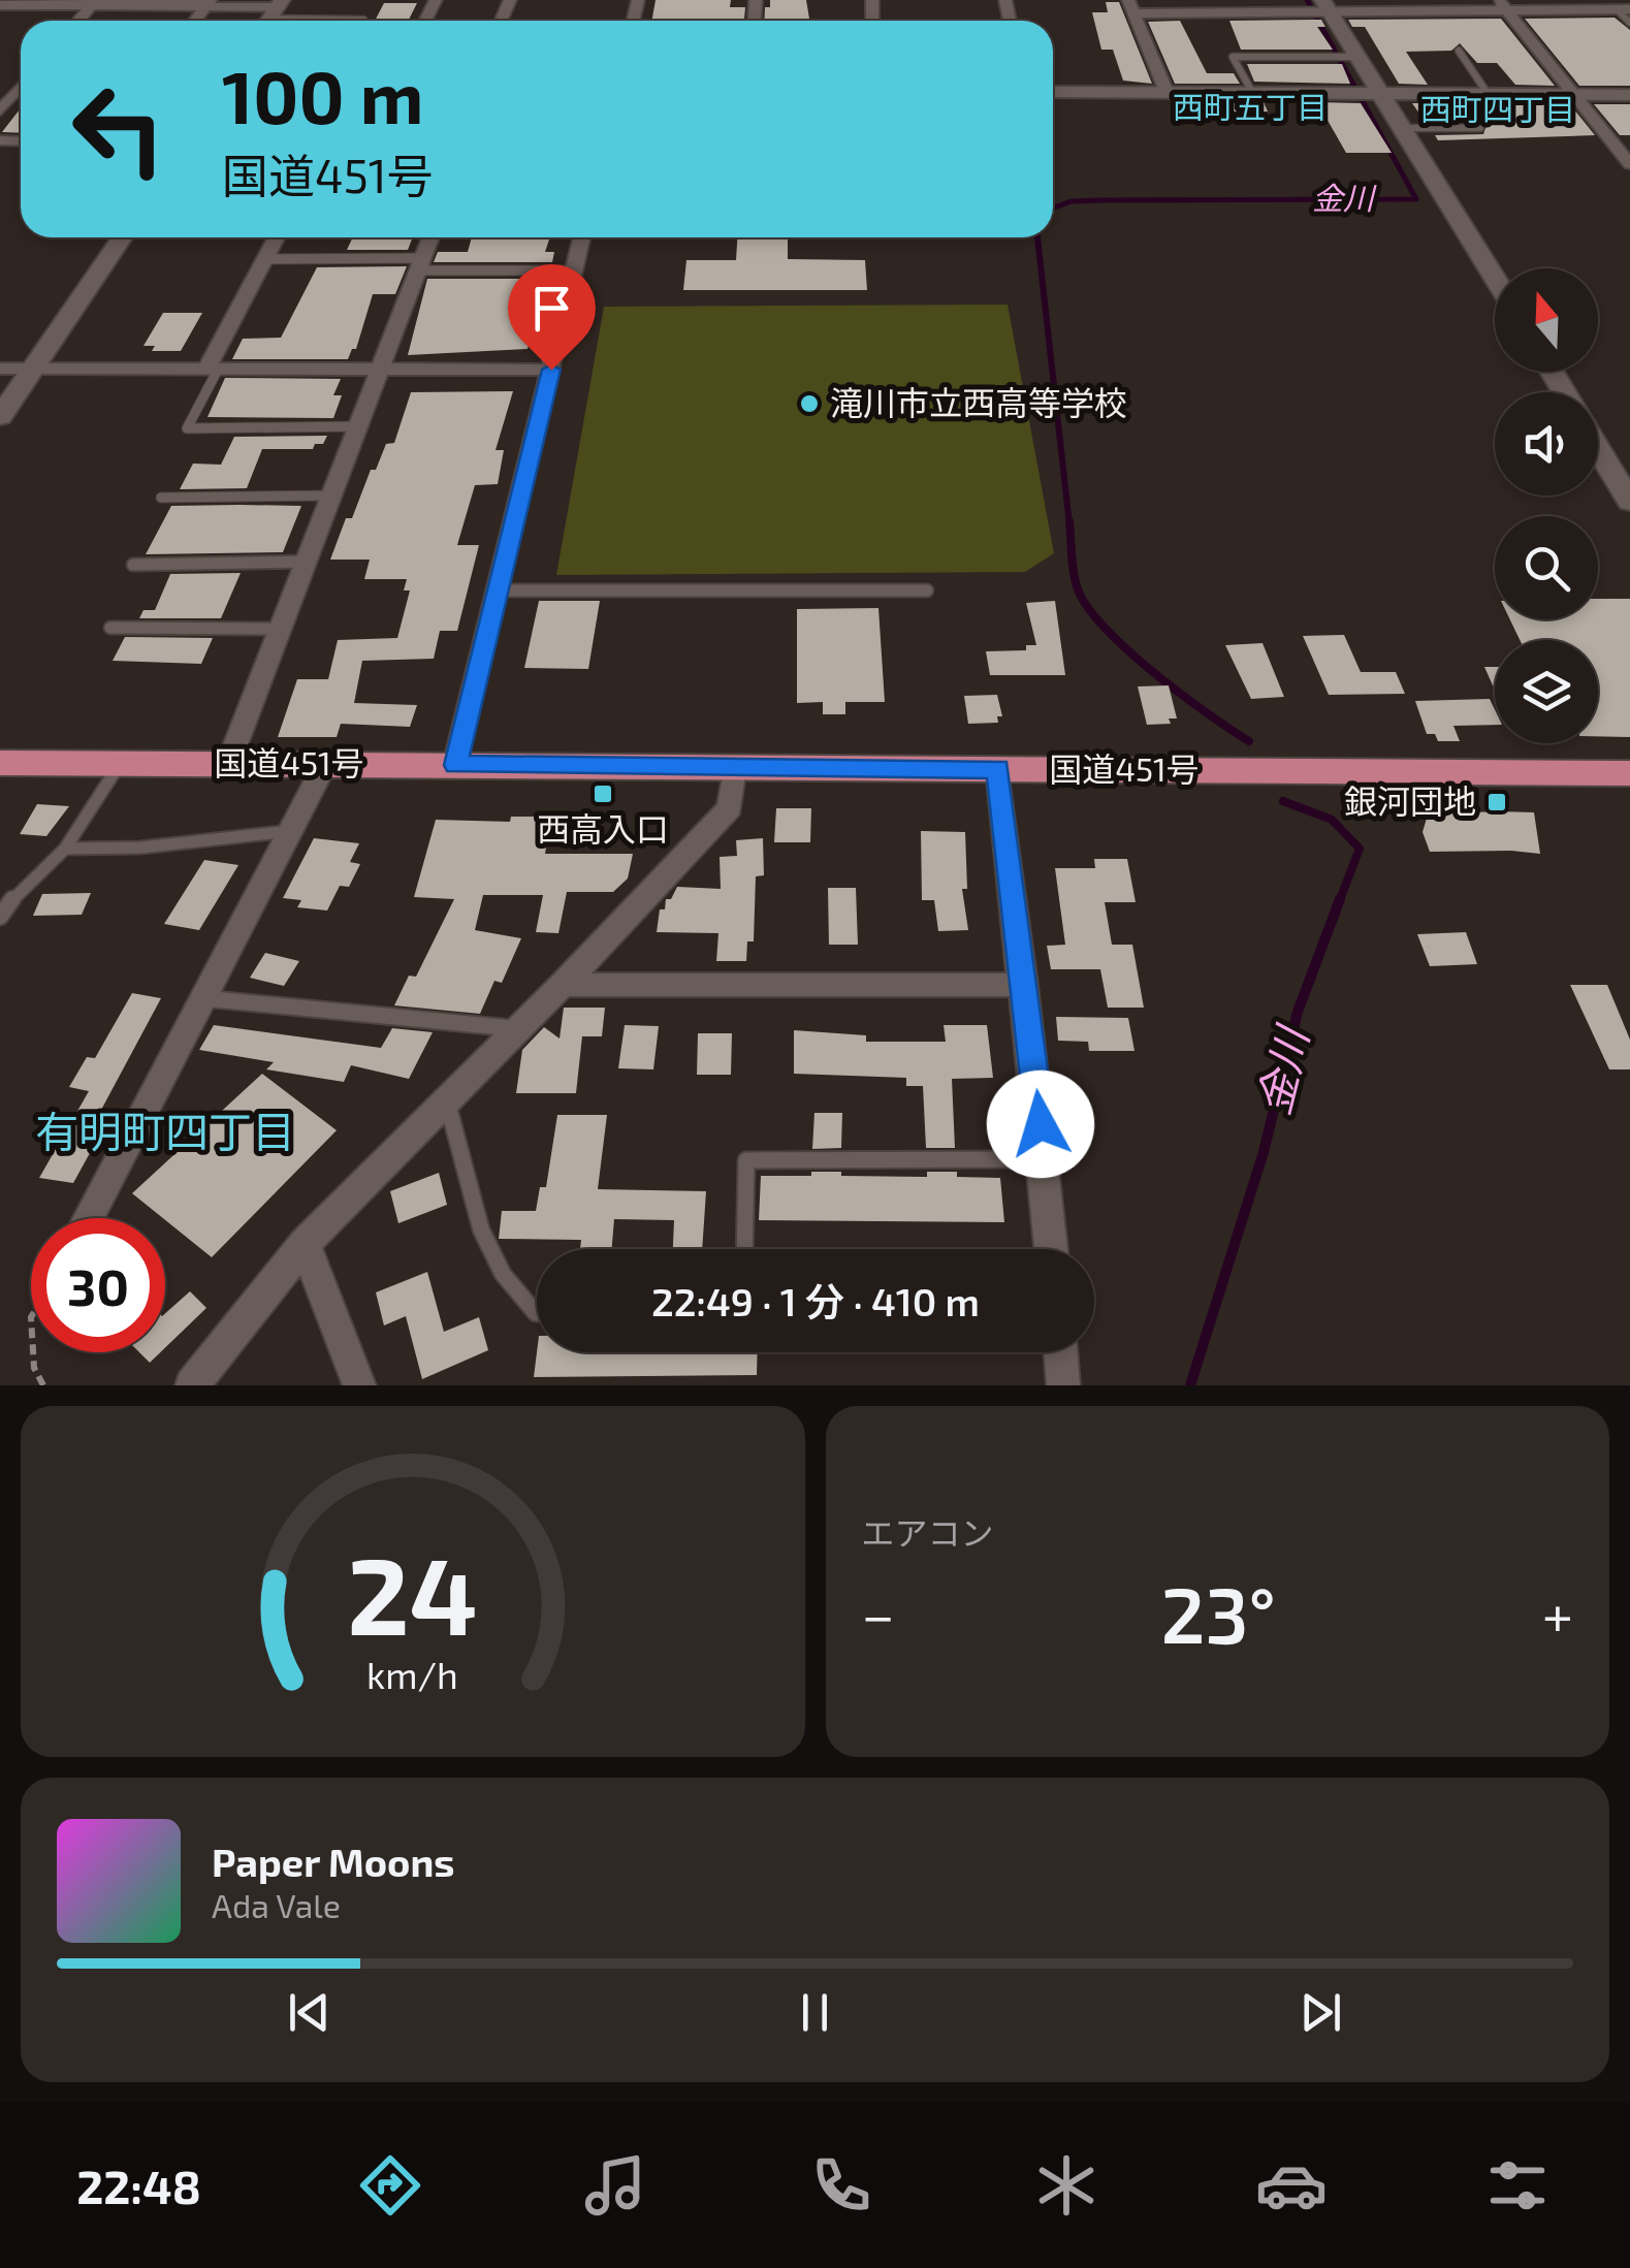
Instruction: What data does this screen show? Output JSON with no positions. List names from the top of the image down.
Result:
{
  "streets": {
    "highway": ["国道451号"]
  },
  "districts": ["西町五丁目", "西町四丁目", "有明町四丁目"],
  "water": ["金川"],
  "places": {
    "other": ["滝川市立西高等学校"],
    "transit": ["西高入口", "銀河団地"]
  },
  "north": "top",
  "page": {
    "turn": ["100 m", "国道451号"],
    "limit": "30",
    "trip": "22:49 · 1 分 · 410 m",
    "tile": "エアコン",
    "heat": ["−", "23°", "+"],
    "song": ["Paper Moons", "Ada Vale"],
    "tabs": "22:48",
    "gauge": ["24", "km/h"]
  }
}
